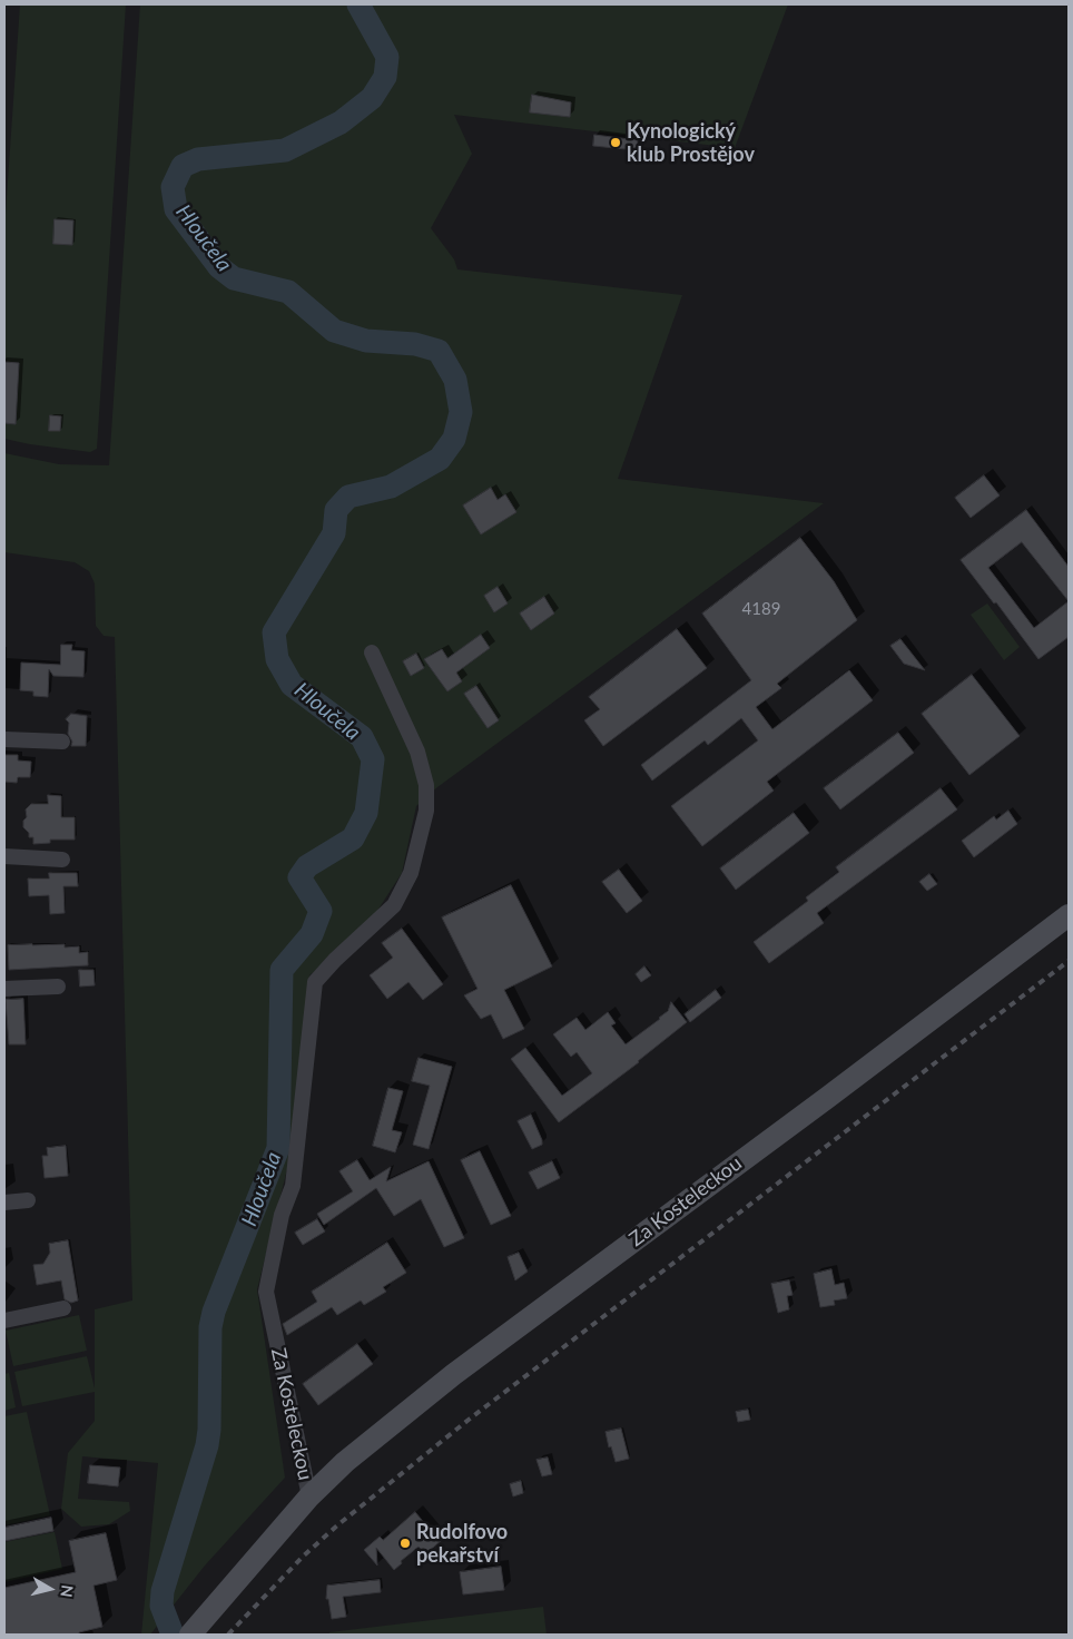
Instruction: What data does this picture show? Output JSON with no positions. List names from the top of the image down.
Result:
{
  "streets": {
    "street": ["Za Kosteleckou"]
  },
  "water": ["Hloučela"],
  "places": ["Kynologický klub Prostějov", "Rudolfovo pekařství"],
  "house_numbers": ["4189"],
  "north": "right"
}
